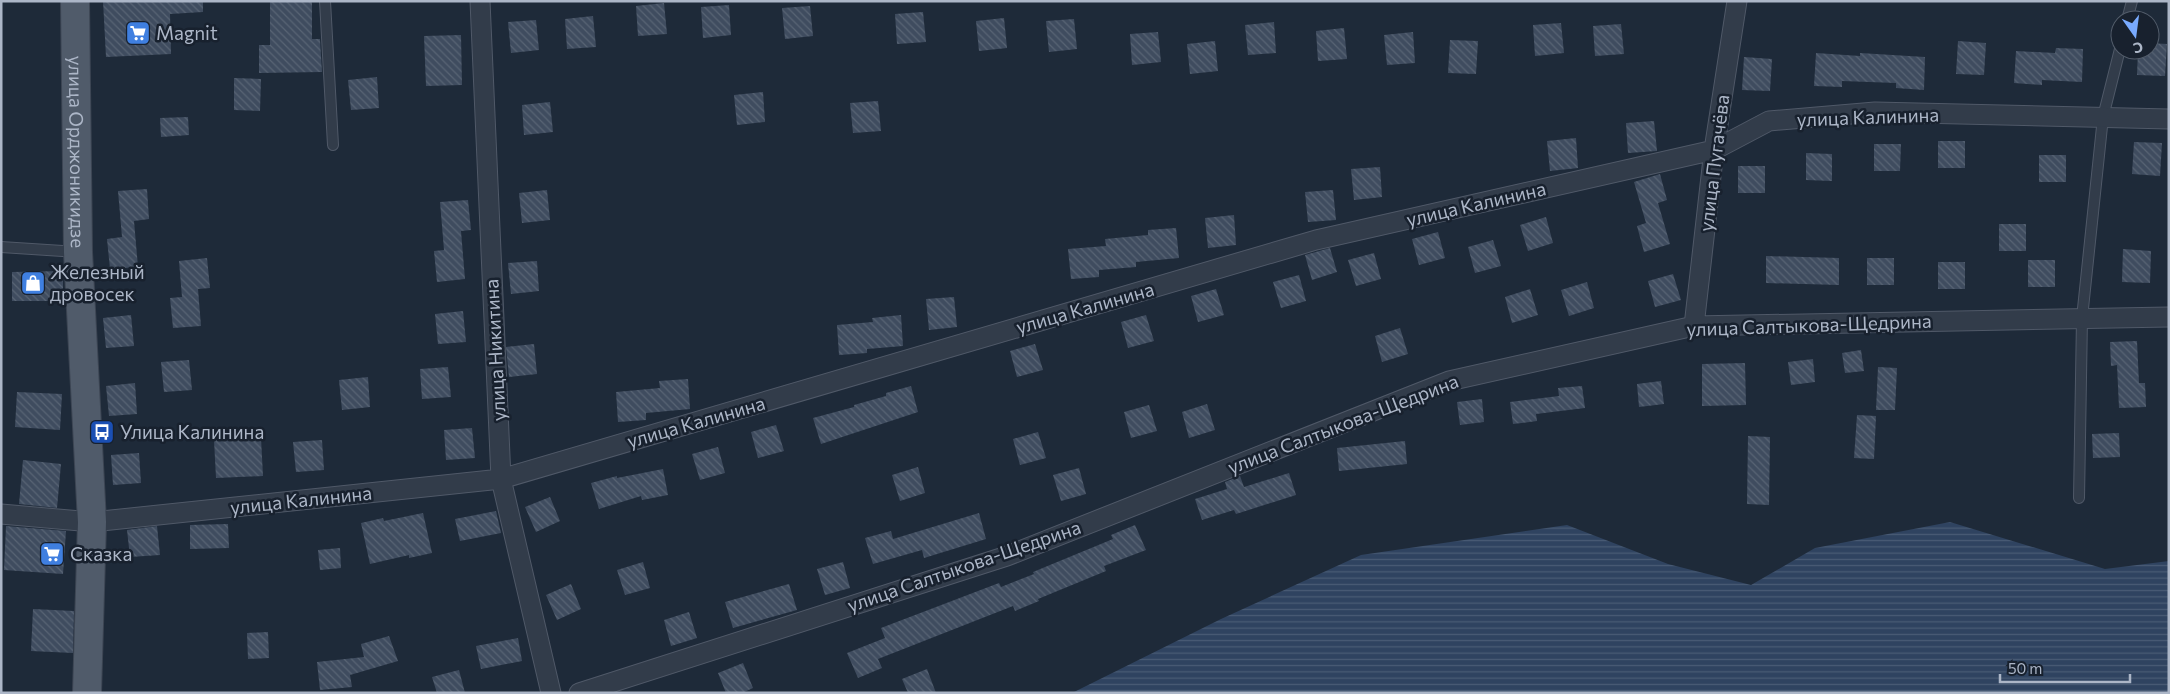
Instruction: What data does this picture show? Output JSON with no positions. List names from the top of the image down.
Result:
{
  "streets": {
    "main road": ["улица Орджоникидзе"],
    "street": [
      "улица Калинина",
      "улица Пугачёва",
      "улица Салтыкова-Щедрина",
      "улица Никитина"
    ]
  },
  "crossings": [
    ["улица Калинина", "улица Орджоникидзе"],
    ["улица Калинина", "улица Пугачёва"],
    ["улица Калинина", "улица Никитина"],
    ["улица Пугачёва", "улица Салтыкова-Щедрина"]
  ],
  "places": {
    "supermarket": ["Magnit", "Сказка"],
    "shop": ["Железный дровосек"],
    "bus stop": ["Улица Калинина"]
  },
  "scale_bar": "50 m",
  "north": "bottom"
}
